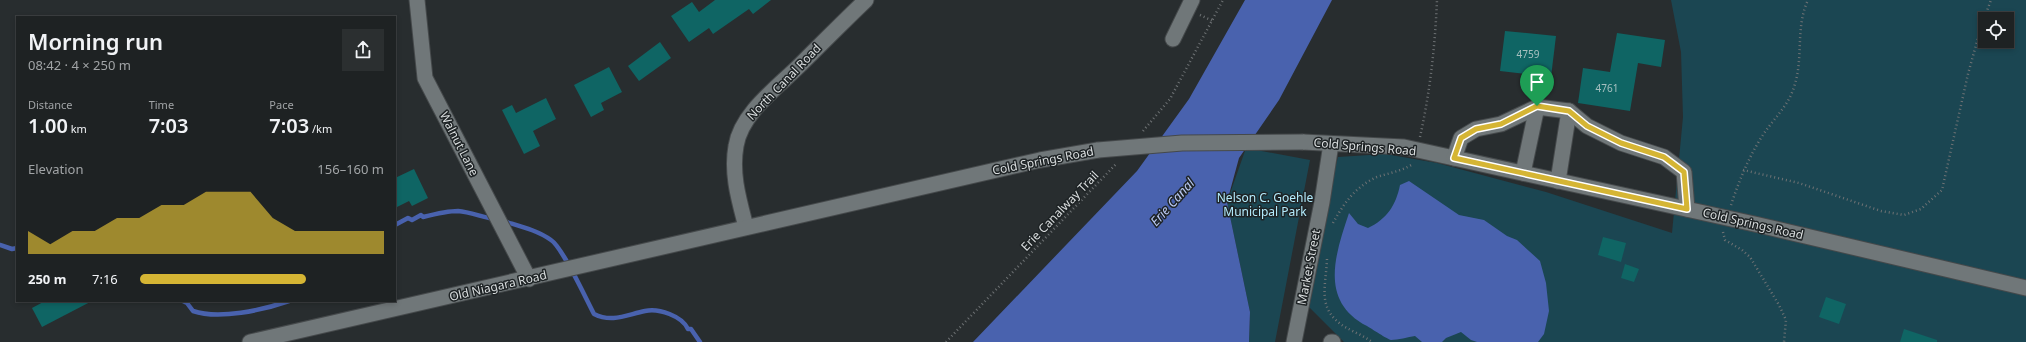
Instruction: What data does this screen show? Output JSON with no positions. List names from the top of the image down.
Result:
{
  "streets": {
    "street": [
      "North Canal Road",
      "Walnut Lane",
      "Cold Springs Road",
      "Market Street",
      "Old Niagara Road"
    ],
    "path": ["Erie Canalway Trail"]
  },
  "crossings": [
    ["North Canal Road", "Cold Springs Road"],
    ["North Canal Road", "Old Niagara Road"],
    ["Walnut Lane", "Old Niagara Road"],
    ["Cold Springs Road", "Market Street"],
    ["Cold Springs Road", "Old Niagara Road"]
  ],
  "water": ["Erie Canal"],
  "parks": ["Nelson C. Goehle Municipal Park"],
  "house_numbers": ["4759", "4761"],
  "page": {
    "heading": ["Morning run", "08:42 · 4 × 250 m"],
    "stats": [
      ["Distance", "1.00 km"],
      ["Time", "7:03"],
      ["Pace", "7:03 /km"]
    ],
    "chart": ["Elevation", "156–160 m"],
    "list": [
      {
        "name": "250 m",
        "note": "7:16"
      }
    ]
  }
}
